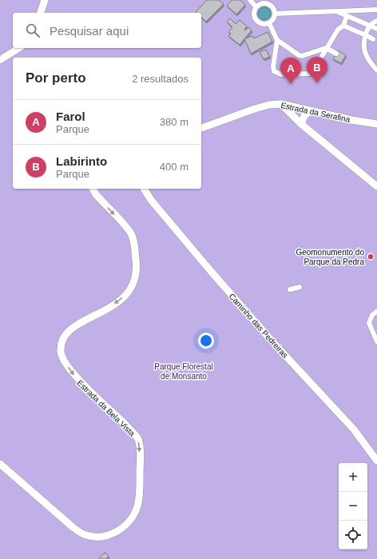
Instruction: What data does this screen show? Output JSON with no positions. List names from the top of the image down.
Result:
{
  "streets": {
    "street": ["Estrada da Serafina", "Caminho das Pedreiras", "Estrada da Bela Vista"]
  },
  "parks": ["Parque Florestal de Monsanto"],
  "places": ["Geomonumento do Parque da Pedra"],
  "page": {
    "search": "Pesquisar aqui",
    "pins": ["B", "A"],
    "heading": ["Por perto", "2 resultados"],
    "list": [
      {
        "mark": "A",
        "name": "Farol",
        "note": "Parque",
        "value": "380 m"
      },
      {
        "mark": "B",
        "name": "Labirinto",
        "note": "Parque",
        "value": "400 m"
      }
    ],
    "map_buttons": ["+", "−"]
  }
}
